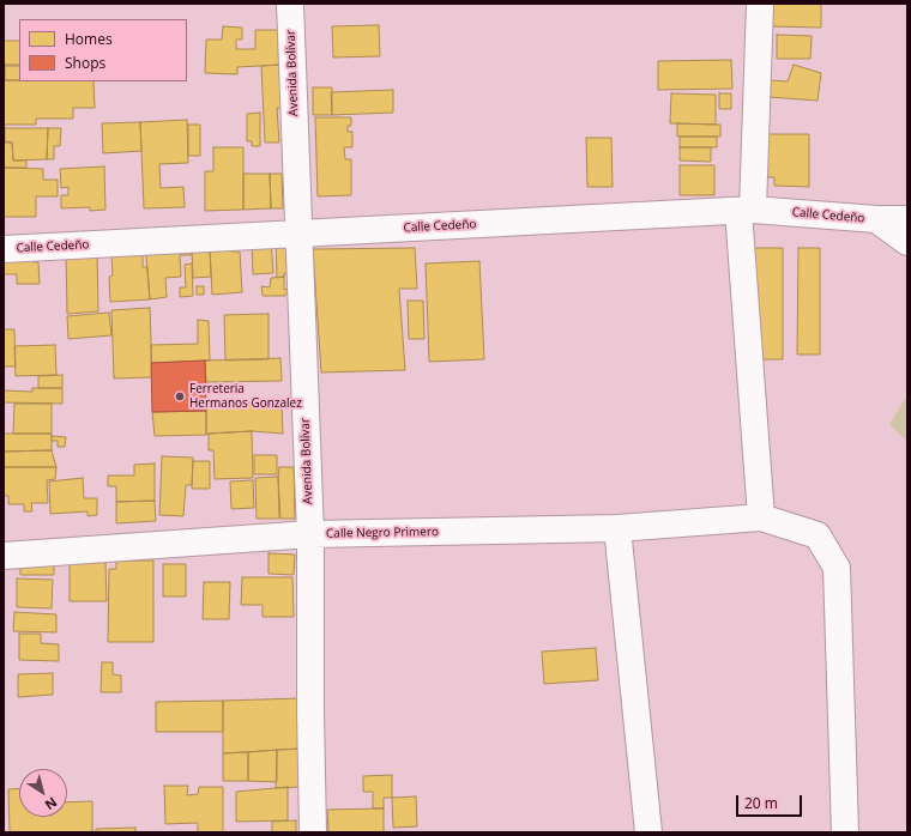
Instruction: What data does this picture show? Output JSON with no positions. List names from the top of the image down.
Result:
{
  "streets": {
    "street": ["Avenida Bolívar", "Calle Cedeño", "Calle Negro Primero"]
  },
  "crossings": [
    ["Avenida Bolívar", "Calle Cedeño"],
    ["Avenida Bolívar", "Calle Negro Primero"]
  ],
  "places": ["Ferreteria Hermanos Gonzalez"],
  "legend": ["Homes", "Shops"],
  "scale_bar": "20 m",
  "north": "bottom right"
}
